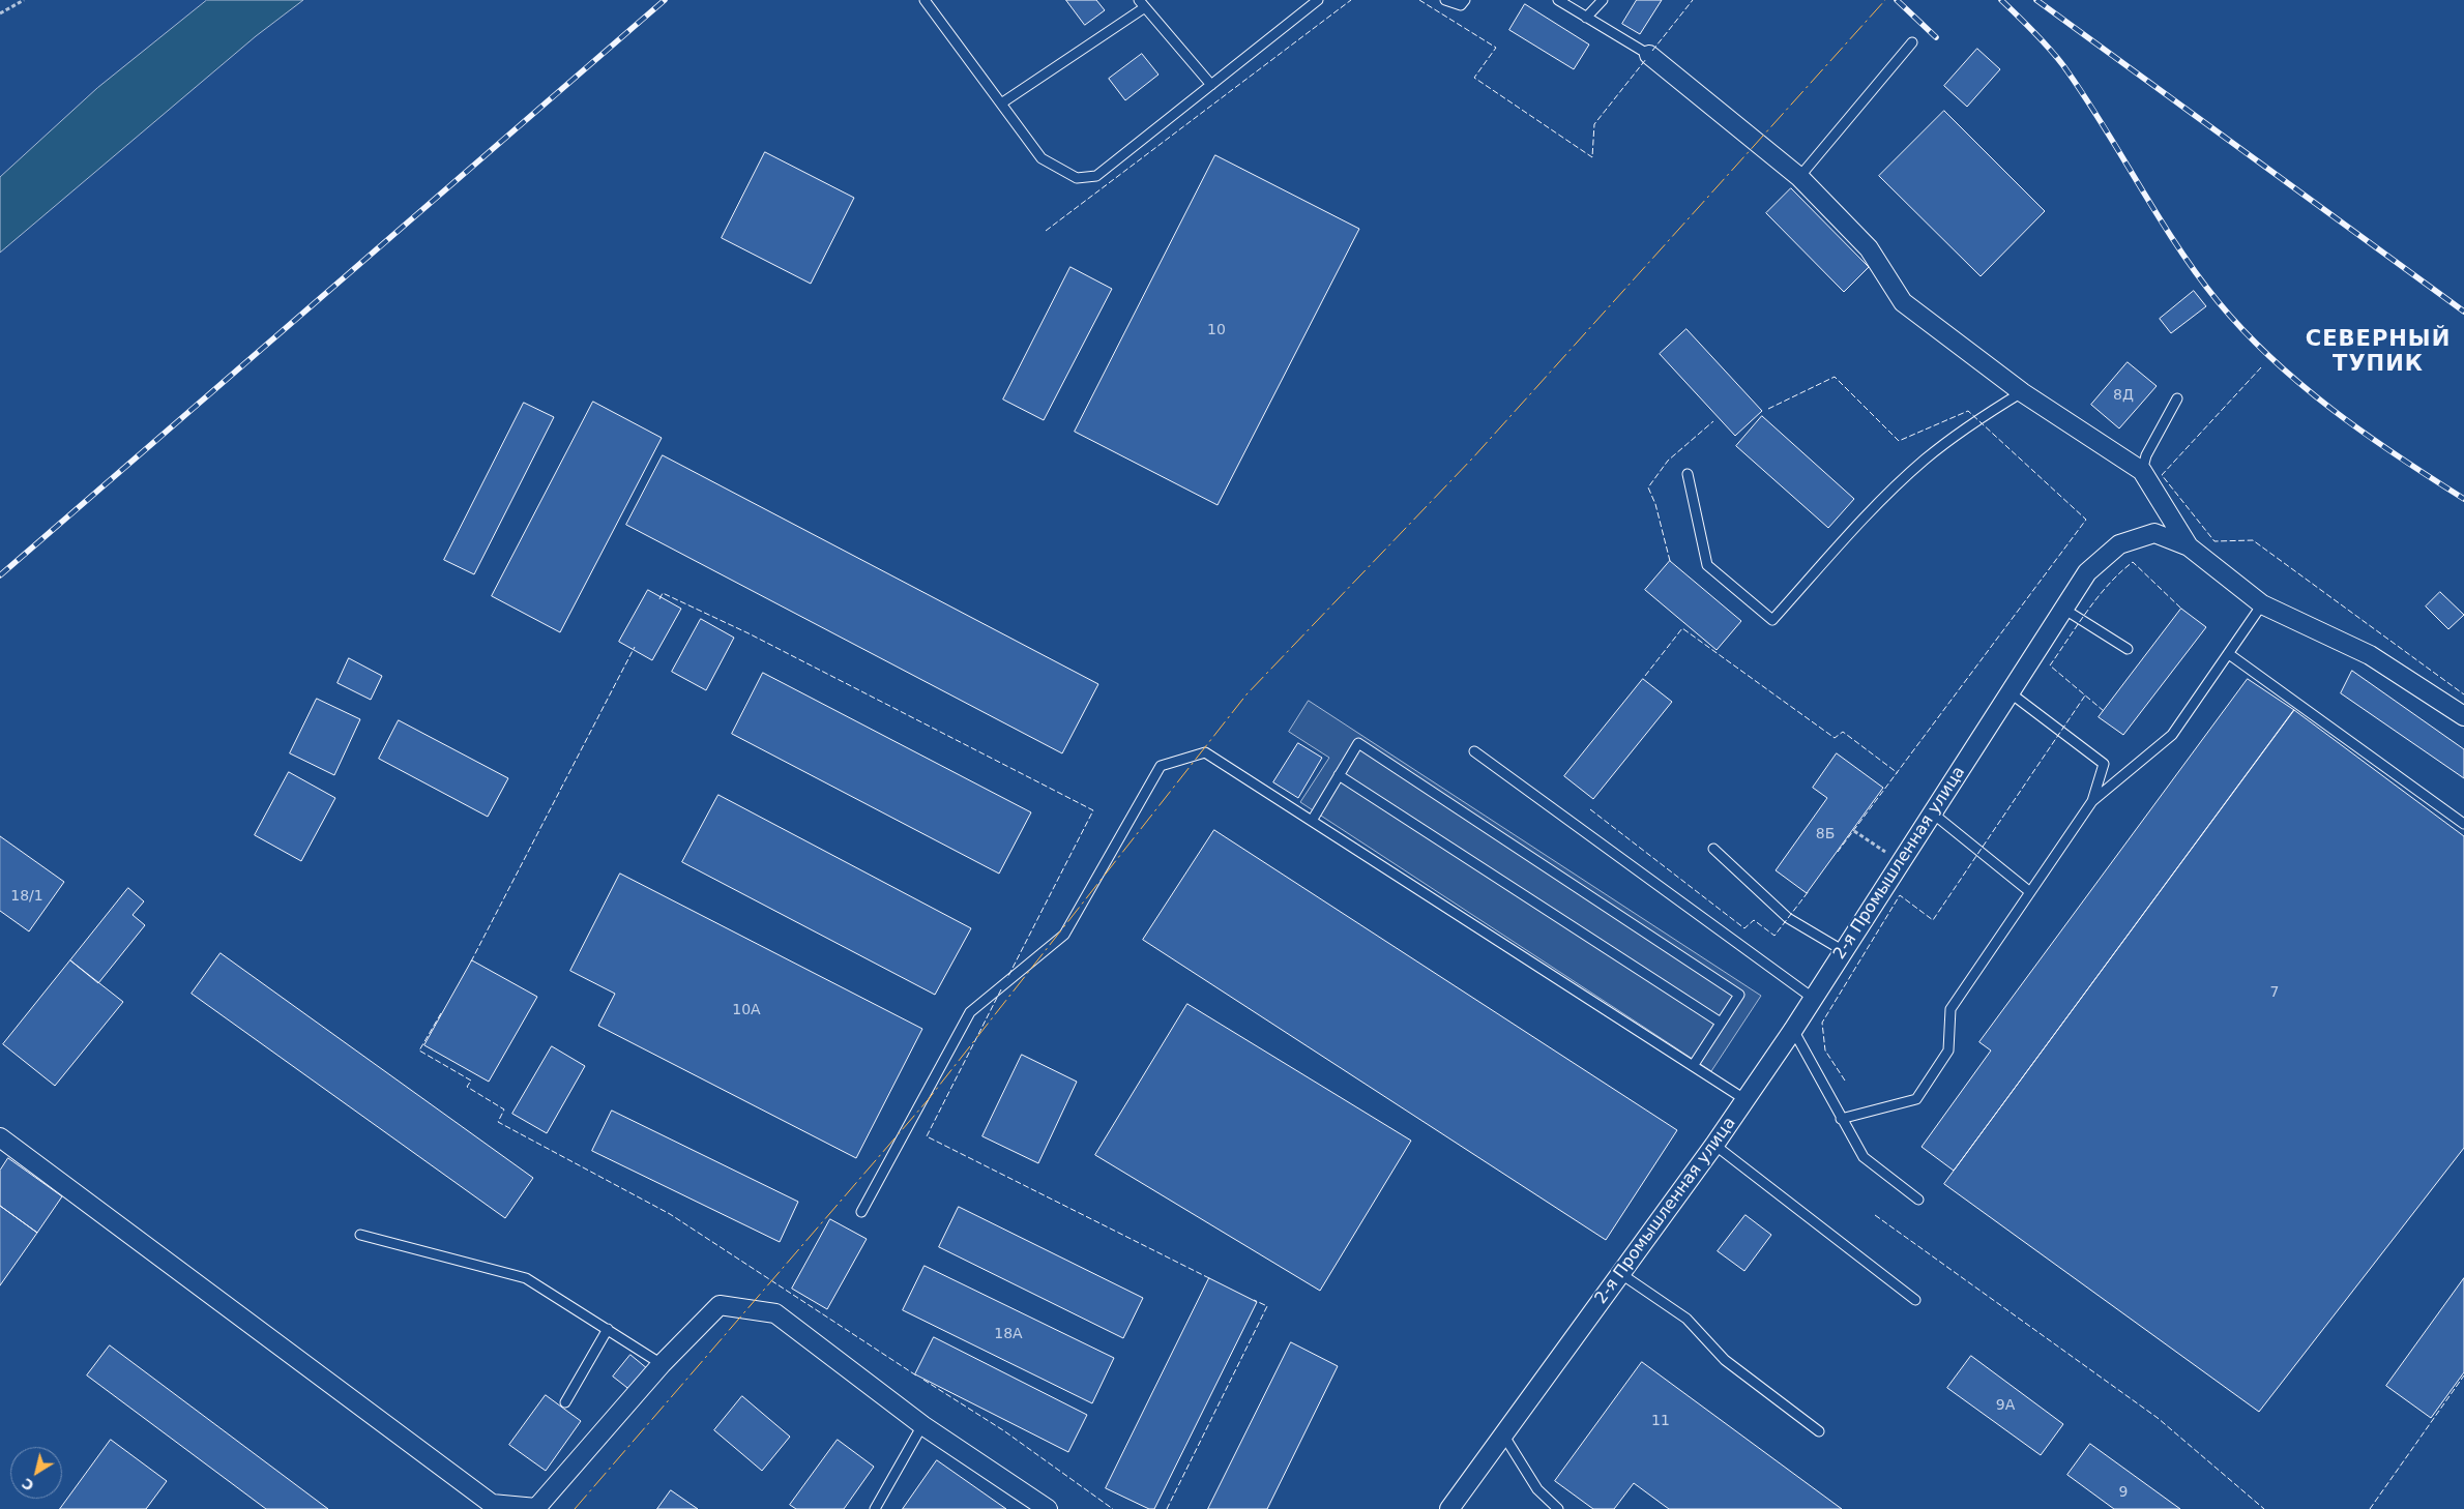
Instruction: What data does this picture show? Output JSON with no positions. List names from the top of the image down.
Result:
{
  "streets": {
    "street": ["2-я Промышленная улица"]
  },
  "districts": ["СЕВЕРНЫЙ ТУПИК"],
  "house_numbers": [
    "10",
    "8Д",
    "8Б",
    "18/1",
    "7",
    "10А",
    "18А",
    "9А",
    "11",
    "9"
  ],
  "north": "bottom left"
}
